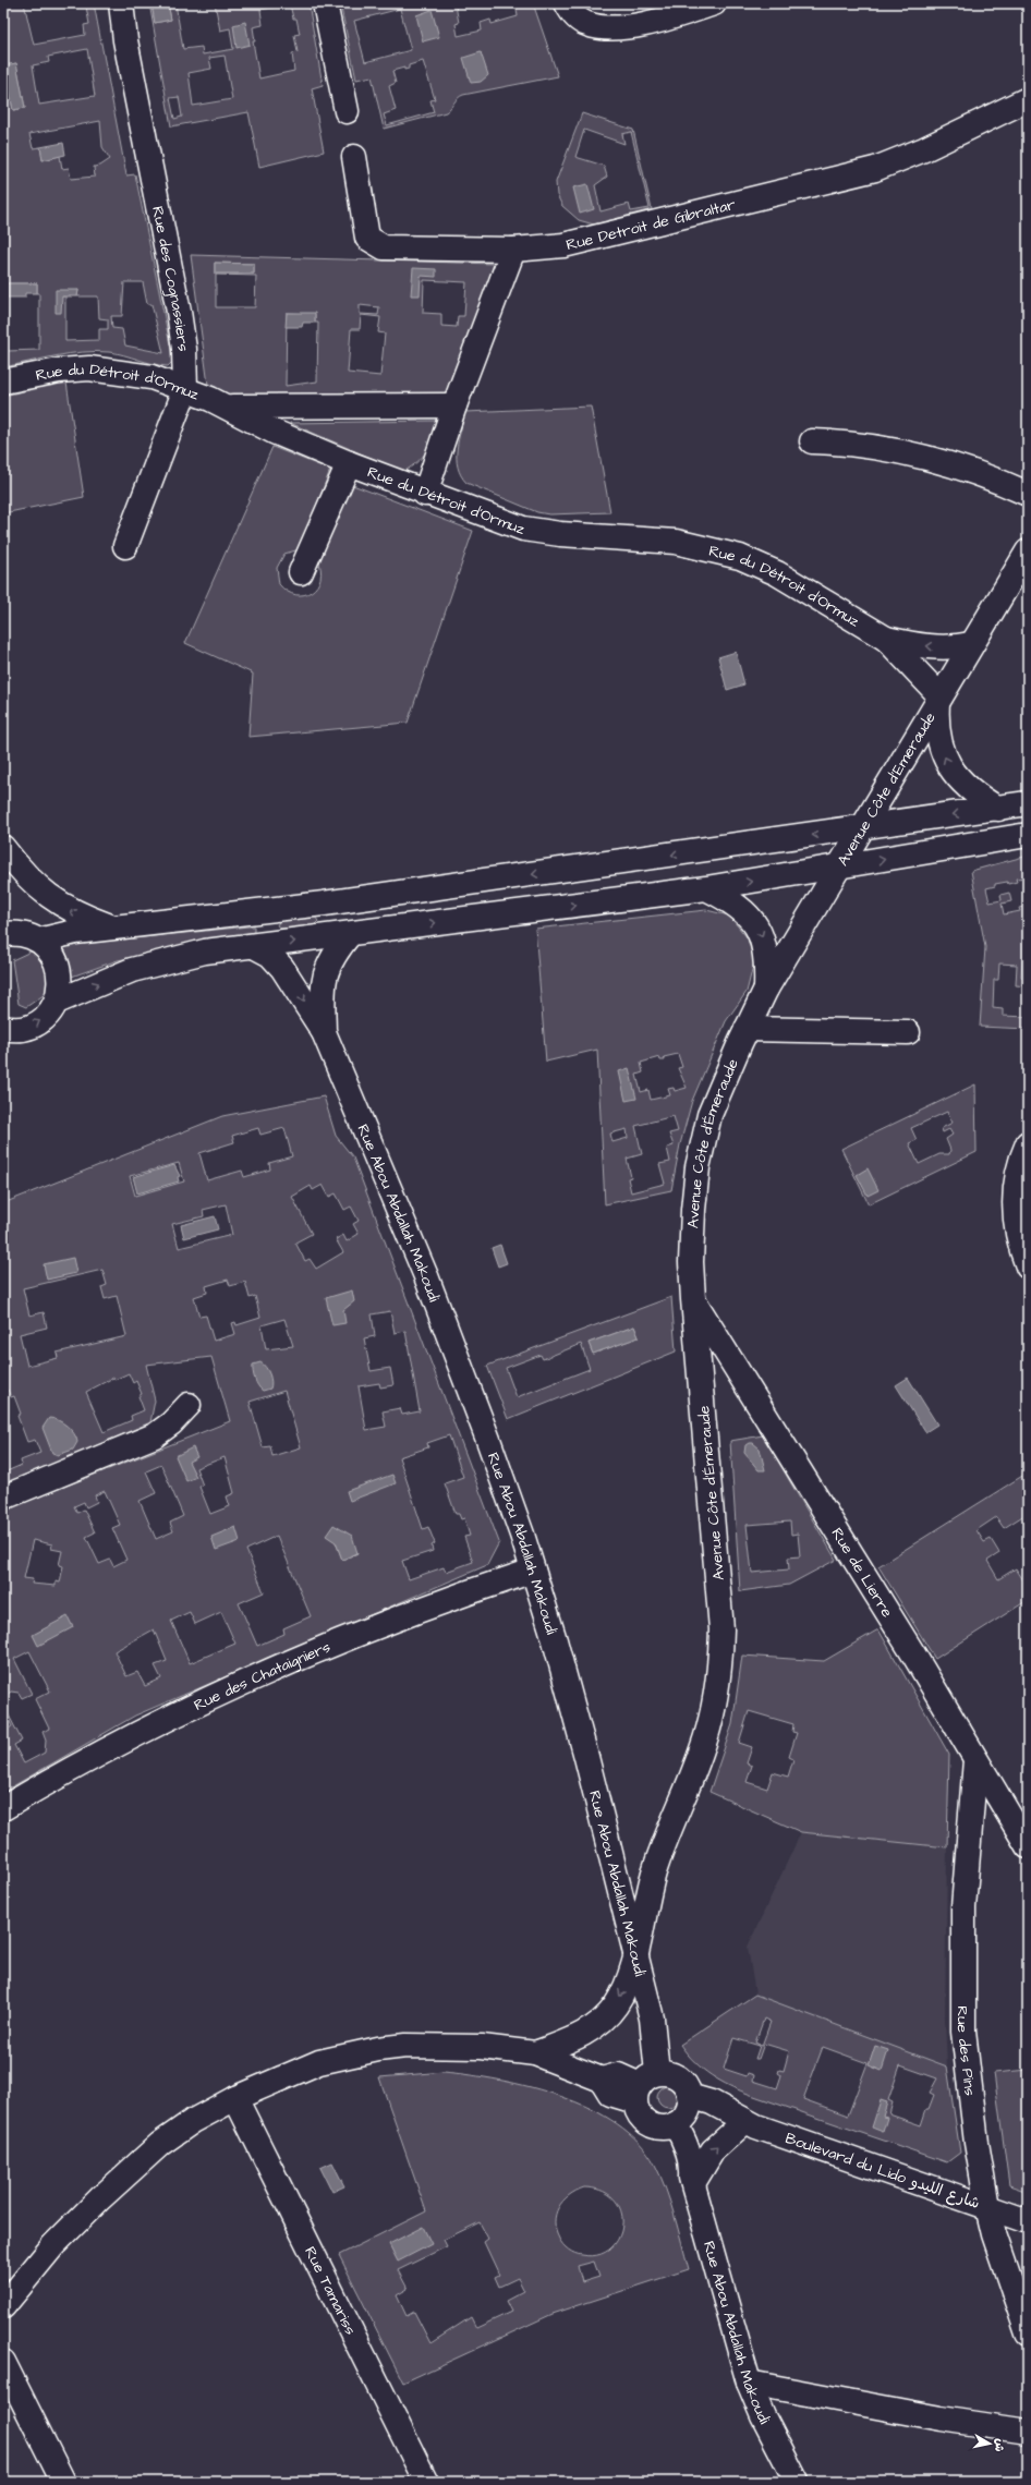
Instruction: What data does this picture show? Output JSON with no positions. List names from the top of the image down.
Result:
{
  "streets": {
    "street": [
      "Rue Detroit de Gibraltar",
      "Rue des Cognassiers",
      "Rue du Détroit d'Ormuz",
      "Avenue Côte d'Emeraude",
      "Avenue Côte d'Émeraude",
      "Rue Abou Abdallah Makoudi",
      "Rue de Lierre",
      "Rue des Chataigniers",
      "Rue des Pins",
      "Boulevard du Lido شارع الليدو",
      "Rue Tamariss"
    ]
  },
  "crossings": [
    ["Rue des Cognassiers", "Rue du Détroit d'Ormuz"],
    ["Rue du Détroit d'Ormuz", "Avenue Côte d'Emeraude"],
    ["Avenue Côte d'Emeraude", "Avenue Côte d'Émeraude"],
    ["Avenue Côte d'Émeraude", "Rue Abou Abdallah Makoudi"],
    ["Avenue Côte d'Émeraude", "Rue de Lierre"],
    ["Rue Abou Abdallah Makoudi", "Rue des Chataigniers"],
    ["Rue Abou Abdallah Makoudi", "Boulevard du Lido شارع الليدو"],
    ["Rue de Lierre", "Rue des Pins"],
    ["Rue des Pins", "Boulevard du Lido شارع الليدو"]
  ],
  "north": "right"
}
